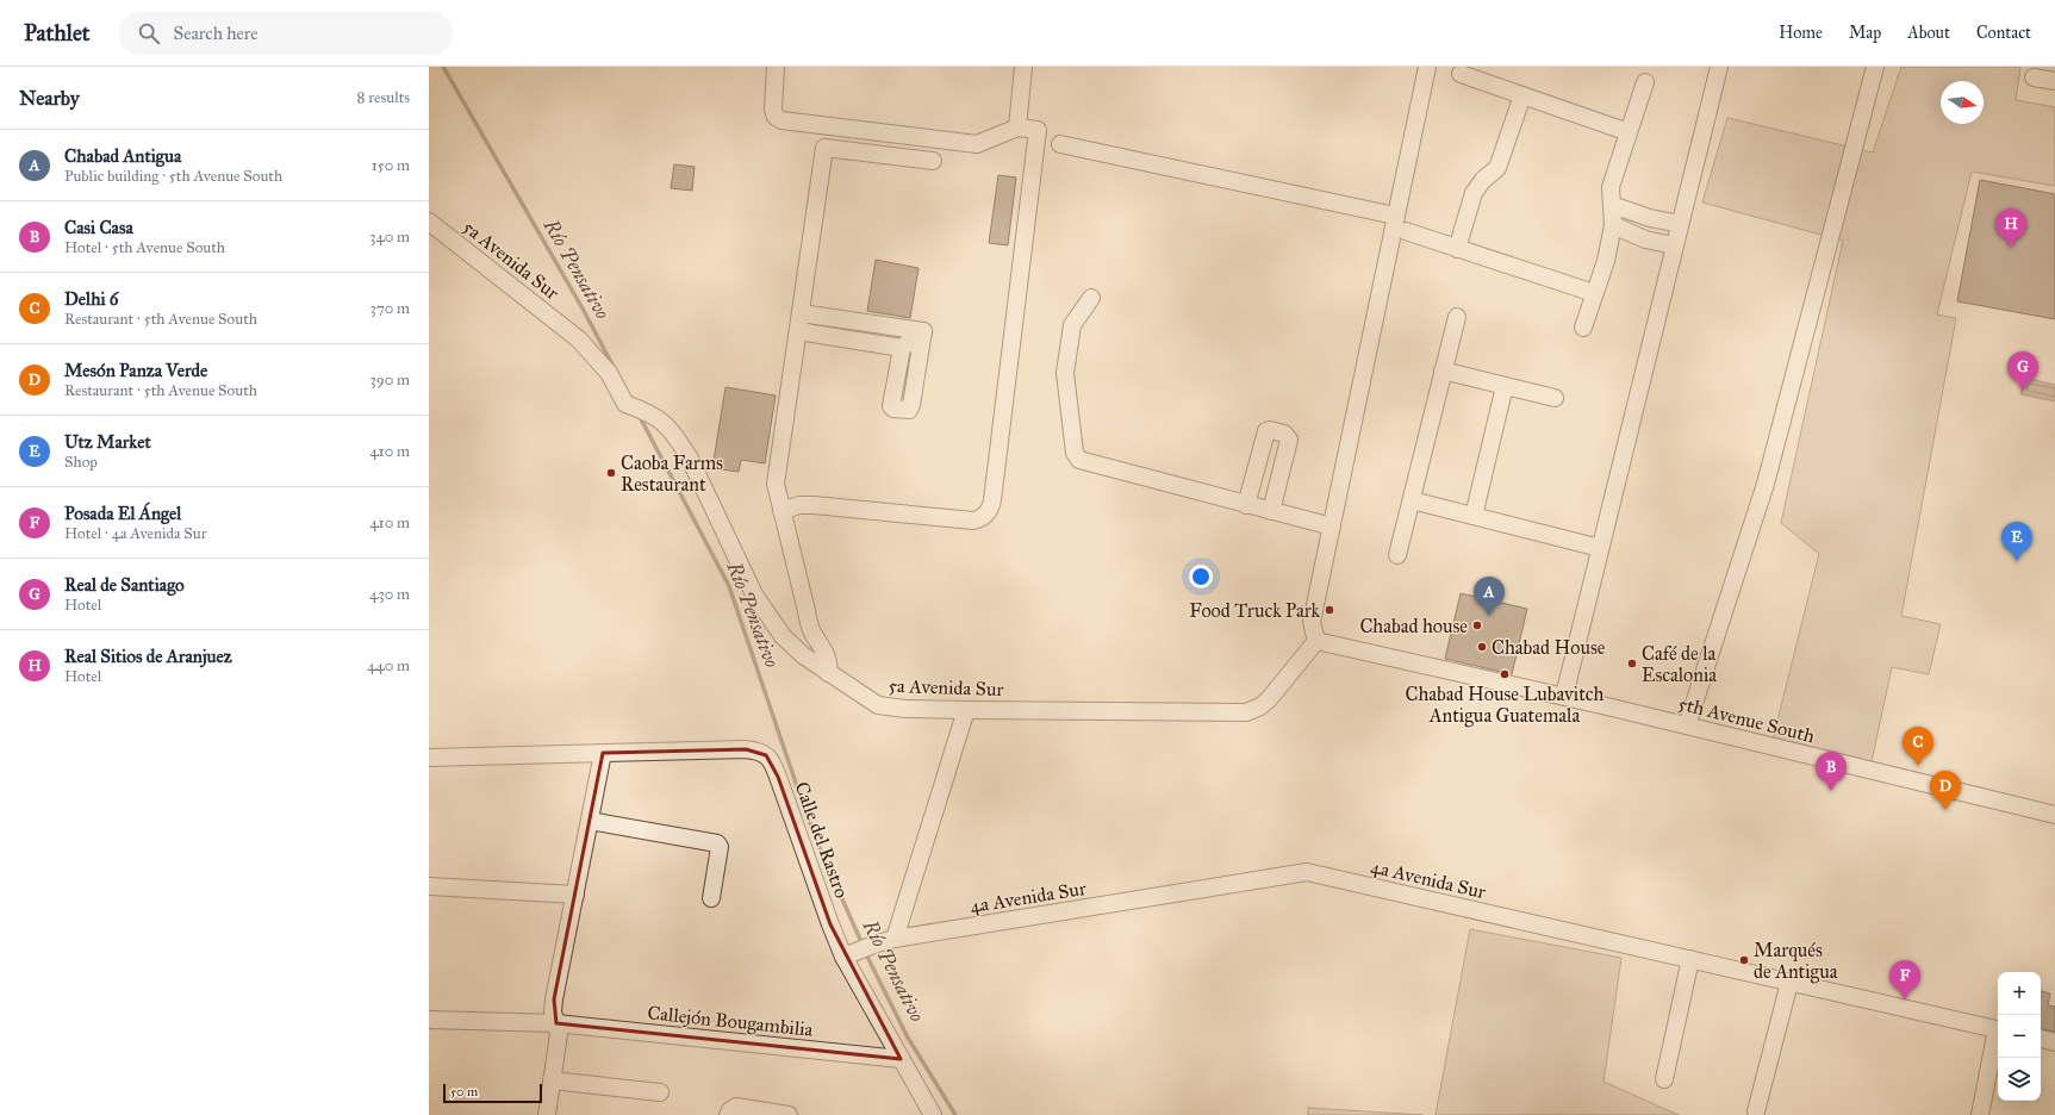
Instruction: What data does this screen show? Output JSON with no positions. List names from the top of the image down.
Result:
{
  "streets": {
    "street": [
      "5a Avenida Sur",
      "5th Avenue South",
      "Calle del Rastro",
      "4a Avenida Sur",
      "Callejón Bougambilia"
    ]
  },
  "crossings": [
    ["5a Avenida Sur", "5th Avenue South"],
    ["Calle del Rastro", "4a Avenida Sur"],
    ["Calle del Rastro", "Callejón Bougambilia"]
  ],
  "water": ["Río Pensativo"],
  "places": [
    "Caoba Farms Restaurant",
    "Food Truck Park",
    "Chabad house",
    "Chabad House",
    "Café de la Escalonia",
    "Chabad House Lubavitch Antigua Guatemala",
    "Marqués de Antigua"
  ],
  "scale_bar": "50 m",
  "north": "right",
  "page": {
    "header": "Pathlet",
    "search": "Search here",
    "nav": [
      "Home",
      "Map",
      "About",
      "Contact"
    ],
    "heading": ["Nearby", "8 results"],
    "list": [
      {
        "mark": "A",
        "name": "Chabad Antigua",
        "note": "Public building · 5th Avenue South",
        "value": "150 m"
      },
      {
        "mark": "B",
        "name": "Casi Casa",
        "note": "Hotel · 5th Avenue South",
        "value": "340 m"
      },
      {
        "mark": "C",
        "name": "Delhi 6",
        "note": "Restaurant · 5th Avenue South",
        "value": "370 m"
      },
      {
        "mark": "D",
        "name": "Mesón Panza Verde",
        "note": "Restaurant · 5th Avenue South",
        "value": "390 m"
      },
      {
        "mark": "E",
        "name": "Utz Market",
        "note": "Shop",
        "value": "410 m"
      },
      {
        "mark": "F",
        "name": "Posada El Ángel",
        "note": "Hotel · 4a Avenida Sur",
        "value": "410 m"
      },
      {
        "mark": "G",
        "name": "Real de Santiago",
        "note": "Hotel",
        "value": "430 m"
      },
      {
        "mark": "H",
        "name": "Real Sitios de Aranjuez",
        "note": "Hotel",
        "value": "440 m"
      }
    ],
    "pins": [
      "H",
      "G",
      "E",
      "A",
      "C",
      "B",
      "D",
      "F"
    ],
    "map_buttons": ["+", "−"],
    "scale": "50 m"
  }
}
